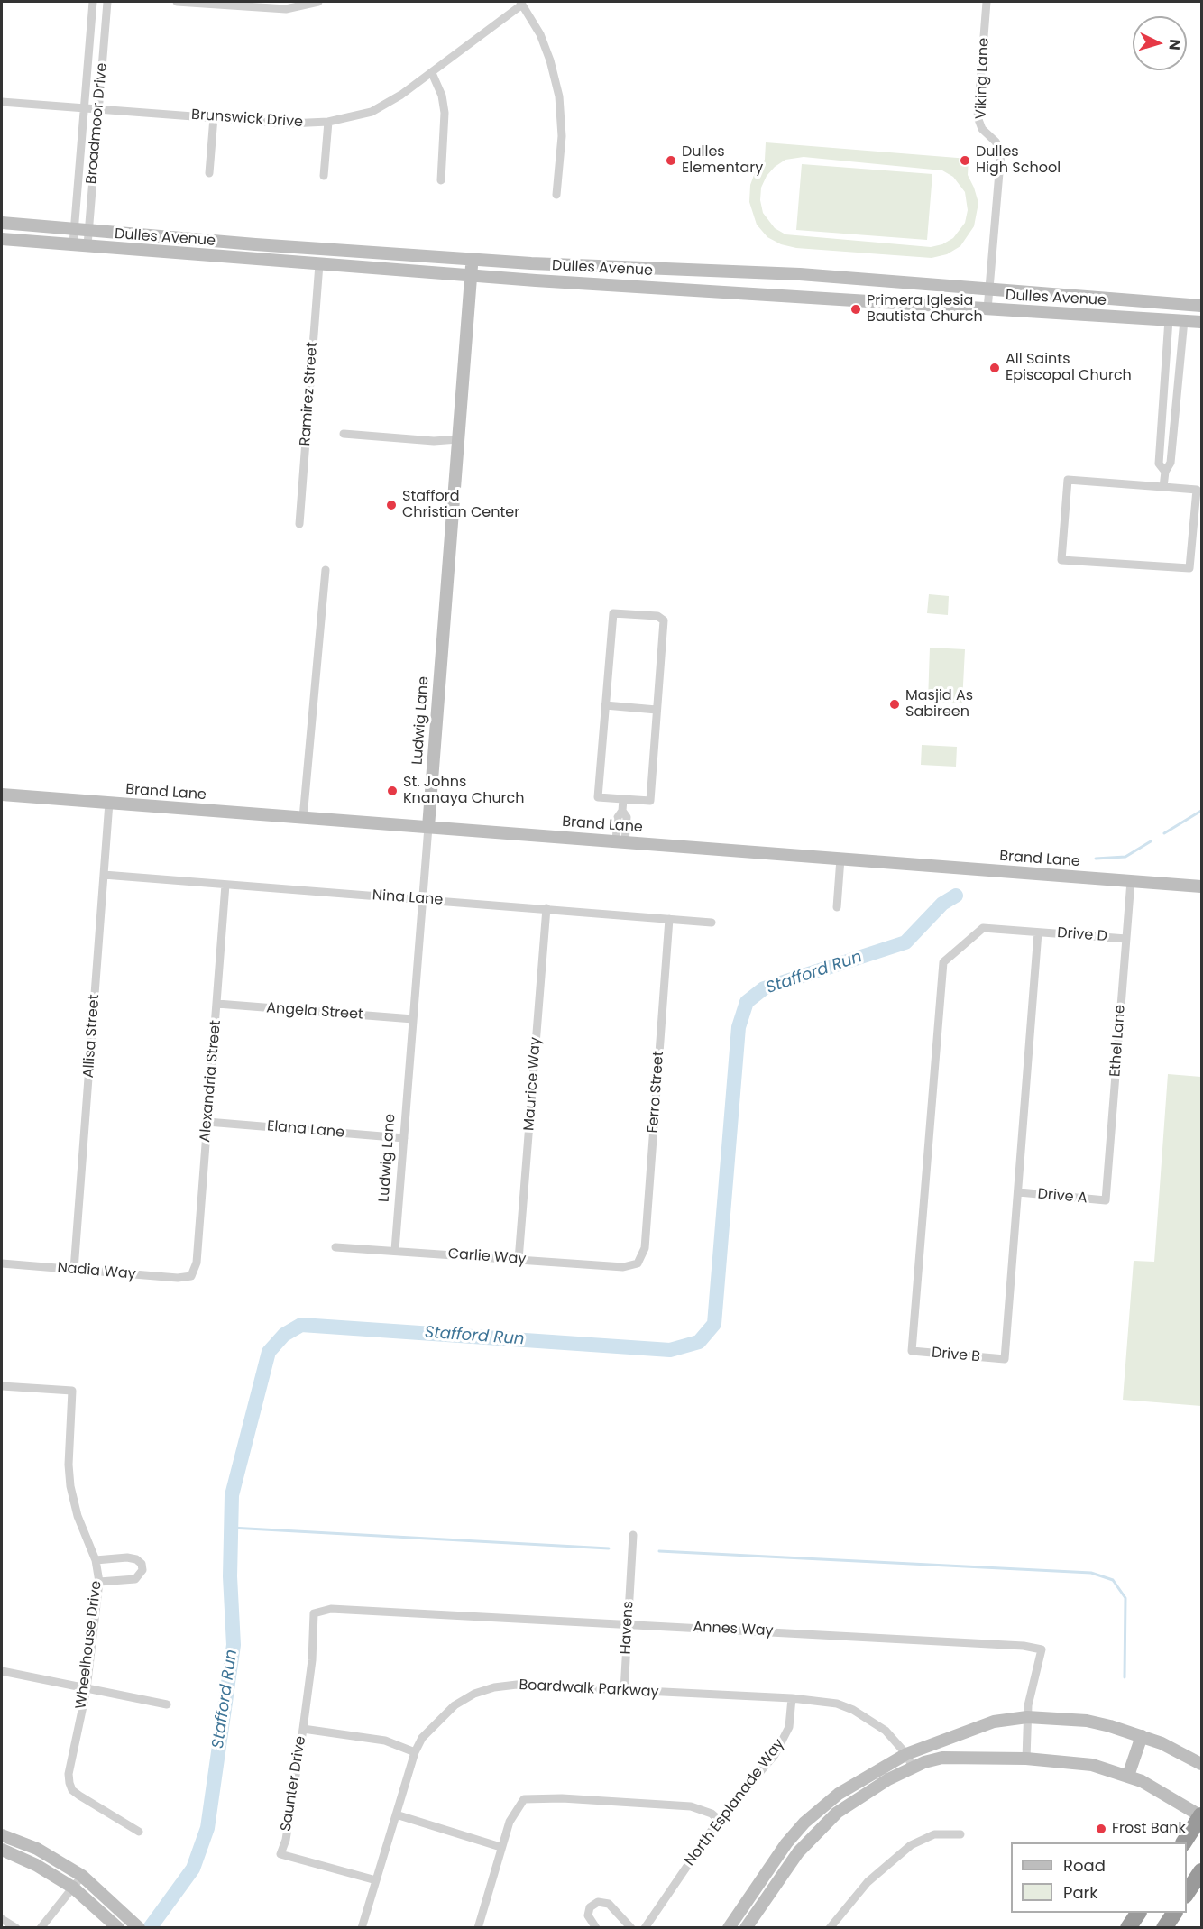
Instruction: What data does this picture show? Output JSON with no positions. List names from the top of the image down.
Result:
{
  "streets": {
    "street": [
      "Viking Lane",
      "Brunswick Drive",
      "Broadmoor Drive",
      "Dulles Avenue",
      "Ramirez Street",
      "Ludwig Lane",
      "Brand Lane",
      "Nina Lane",
      "Drive D",
      "Angela Street",
      "Allisa Street",
      "Ethel Lane",
      "Alexandria Street",
      "Maurice Way",
      "Ferro Street",
      "Elana Lane",
      "Drive A",
      "Carlie Way",
      "Nadia Way",
      "Drive B",
      "Havens",
      "Annes Way",
      "Wheelhouse Drive",
      "Boardwalk Parkway",
      "Saunter Drive",
      "North Esplanade Way"
    ]
  },
  "crossings": [
    ["Viking Lane", "Dulles Avenue"],
    ["Brunswick Drive", "Broadmoor Drive"],
    ["Broadmoor Drive", "Dulles Avenue"],
    ["Dulles Avenue", "Ramirez Street"],
    ["Dulles Avenue", "Ludwig Lane"],
    ["Ludwig Lane", "Brand Lane"],
    ["Ludwig Lane", "Nina Lane"],
    ["Ludwig Lane", "Angela Street"],
    ["Ludwig Lane", "Elana Lane"],
    ["Ludwig Lane", "Carlie Way"],
    ["Brand Lane", "Allisa Street"],
    ["Brand Lane", "Ethel Lane"],
    ["Nina Lane", "Allisa Street"],
    ["Nina Lane", "Alexandria Street"],
    ["Nina Lane", "Maurice Way"],
    ["Nina Lane", "Ferro Street"],
    ["Drive D", "Ethel Lane"],
    ["Drive D", "Drive B"],
    ["Angela Street", "Alexandria Street"],
    ["Allisa Street", "Nadia Way"],
    ["Ethel Lane", "Drive A"],
    ["Alexandria Street", "Elana Lane"],
    ["Alexandria Street", "Nadia Way"],
    ["Maurice Way", "Carlie Way"],
    ["Ferro Street", "Carlie Way"],
    ["Drive A", "Drive B"],
    ["Havens", "Annes Way"],
    ["Havens", "Boardwalk Parkway"],
    ["Annes Way", "Saunter Drive"],
    ["Boardwalk Parkway", "Saunter Drive"],
    ["Boardwalk Parkway", "North Esplanade Way"]
  ],
  "water": ["Stafford Run"],
  "places": [
    "Dulles Elementary",
    "Dulles High School",
    "Primera Iglesia Bautista Church",
    "All Saints Episcopal Church",
    "Stafford Christian Center",
    "Masjid As Sabireen",
    "St. Johns Knanaya Church",
    "Frost Bank"
  ],
  "legend": ["Road", "Park"],
  "north": "right"
}
